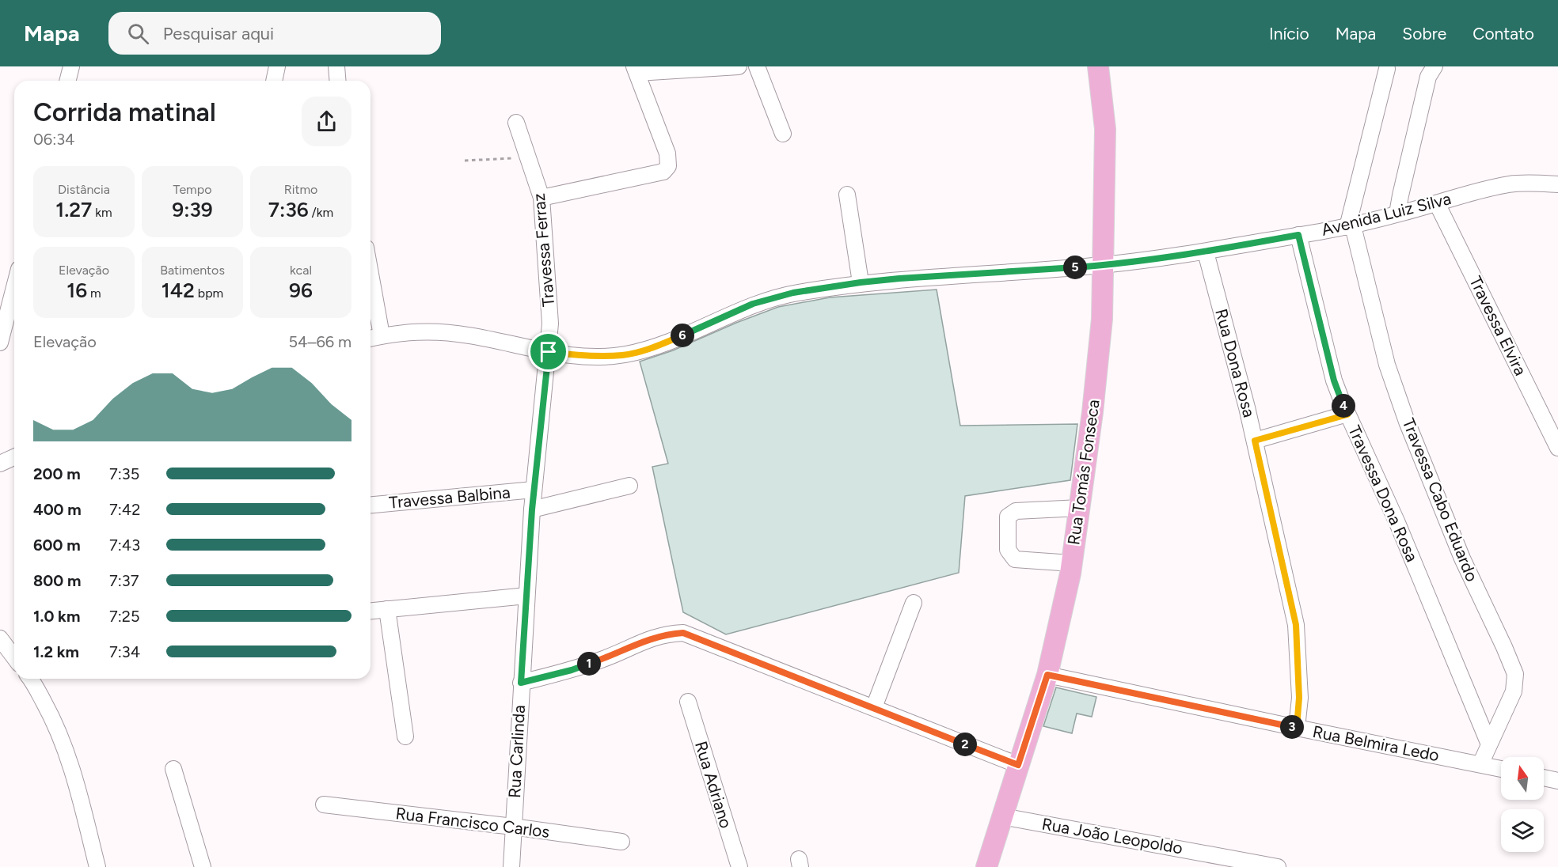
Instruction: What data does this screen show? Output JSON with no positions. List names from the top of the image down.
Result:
{
  "streets": {
    "main road": ["Rua Tomás Fonseca"],
    "street": [
      "Avenida Luiz Silva",
      "Travessa Ferraz",
      "Travessa Elvira",
      "Rua Dona Rosa",
      "Travessa Dona Rosa",
      "Travessa Balbina",
      "Travessa Cabo Eduardo",
      "Rua Belmira Ledo",
      "Rua Carlinda",
      "Rua Adriano",
      "Rua Francisco Carlos",
      "Rua João Leopoldo"
    ]
  },
  "crossings": [
    ["Avenida Luiz Silva", "Travessa Ferraz"],
    ["Avenida Luiz Silva", "Travessa Elvira"],
    ["Avenida Luiz Silva", "Rua Dona Rosa"],
    ["Avenida Luiz Silva", "Rua Tomás Fonseca"],
    ["Avenida Luiz Silva", "Travessa Dona Rosa"],
    ["Avenida Luiz Silva", "Travessa Cabo Eduardo"],
    ["Avenida Luiz Silva", "Rua Carlinda"],
    ["Travessa Ferraz", "Rua Carlinda"],
    ["Rua Dona Rosa", "Rua Belmira Ledo"],
    ["Rua Tomás Fonseca", "Rua Belmira Ledo"],
    ["Rua Tomás Fonseca", "Rua João Leopoldo"],
    ["Travessa Dona Rosa", "Travessa Cabo Eduardo"],
    ["Travessa Balbina", "Rua Carlinda"],
    ["Travessa Cabo Eduardo", "Rua Belmira Ledo"],
    ["Rua Carlinda", "Rua Francisco Carlos"]
  ],
  "north": "top",
  "page": {
    "header": "Mapa",
    "search": "Pesquisar aqui",
    "nav": [
      "Início",
      "Mapa",
      "Sobre",
      "Contato"
    ],
    "heading": ["Corrida matinal", "06:34"],
    "stats": [
      ["Distância", "1.27 km"],
      ["Tempo", "9:39"],
      ["Ritmo", "7:36 /km"],
      ["Elevação", "16 m"],
      ["Batimentos", "142 bpm"],
      ["kcal", "96"]
    ],
    "pins": [
      "5",
      "6",
      "4",
      "1",
      "3",
      "2"
    ],
    "chart": ["Elevação", "54–66 m"],
    "list": [
      {
        "name": "200 m",
        "note": "7:35"
      },
      {
        "name": "400 m",
        "note": "7:42"
      },
      {
        "name": "600 m",
        "note": "7:43"
      },
      {
        "name": "800 m",
        "note": "7:37"
      },
      {
        "name": "1.0 km",
        "note": "7:25"
      },
      {
        "name": "1.2 km",
        "note": "7:34"
      }
    ]
  }
}
